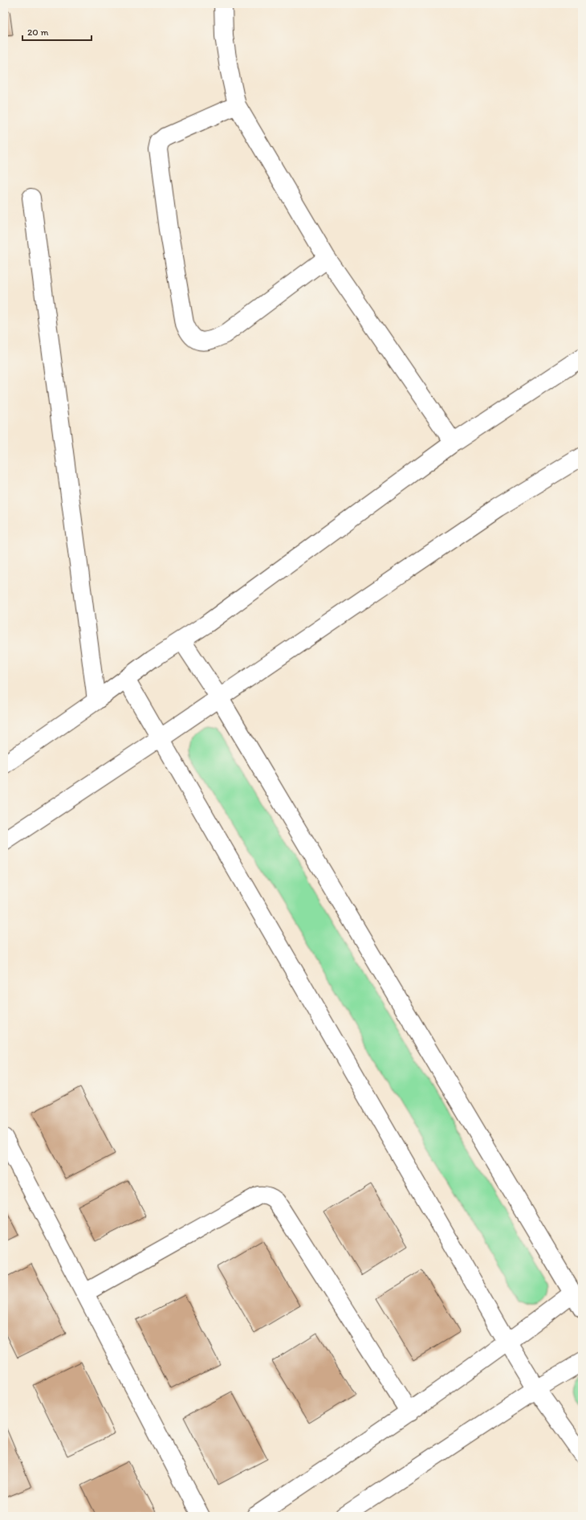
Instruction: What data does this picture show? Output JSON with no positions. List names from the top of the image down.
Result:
{
  "scale_bar": "20 m"
}
